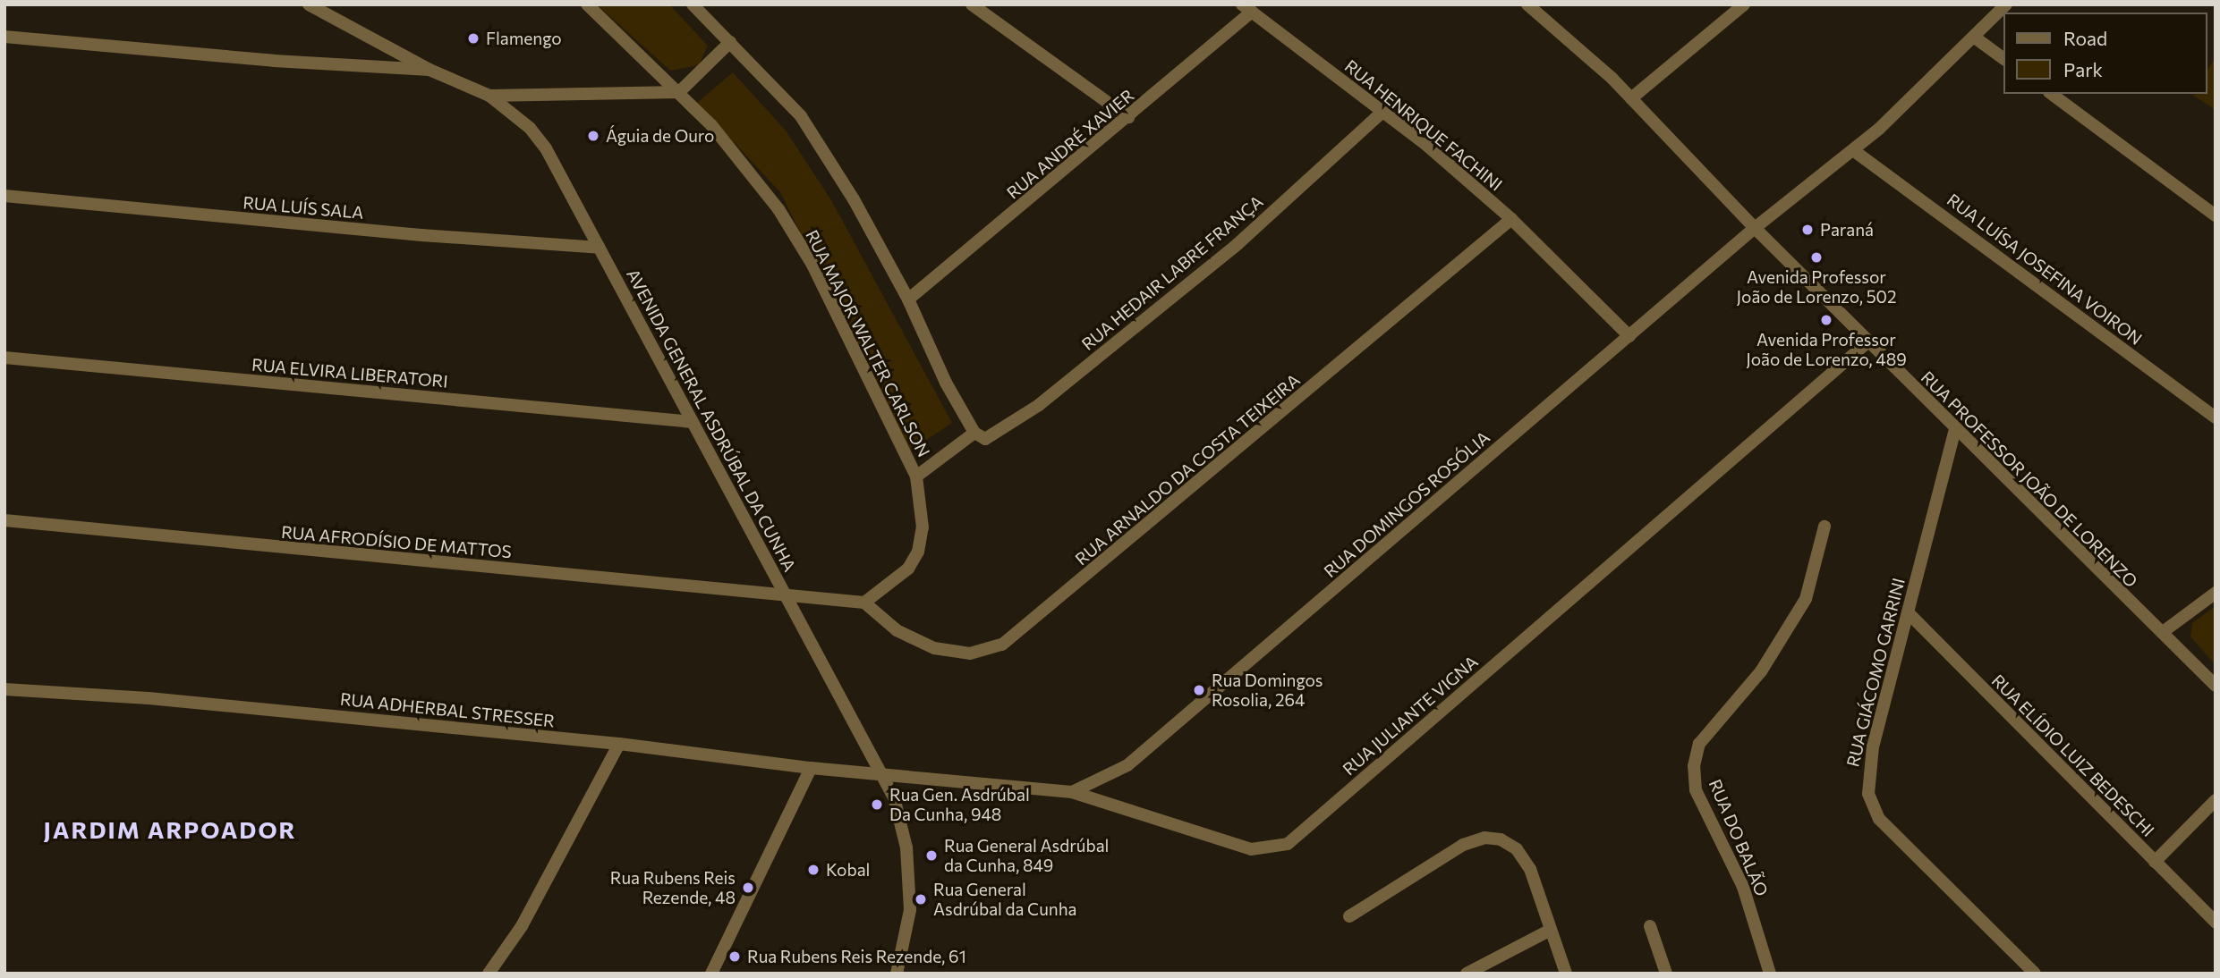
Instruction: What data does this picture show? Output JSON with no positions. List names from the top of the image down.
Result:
{
  "streets": {
    "street": [
      "RUA HENRIQUE FACHINI",
      "RUA ANDRÉ XAVIER",
      "RUA LUÍS SALA",
      "RUA LUÍSA JOSEFINA VOIRON",
      "RUA HEDAIR LABRE FRANÇA",
      "RUA MAJOR WALTER CARLSON",
      "RUA ELVIRA LIBERATORI",
      "AVENIDA GENERAL ASDRÚBAL DA CUNHA",
      "RUA ARNALDO DA COSTA TEIXEIRA",
      "RUA PROFESSOR JOÃO DE LORENZO",
      "RUA DOMINGOS ROSÓLIA",
      "RUA AFRODÍSIO DE MATTOS",
      "RUA GIÁCOMO GARRINI",
      "RUA ADHERBAL STRESSER",
      "RUA JULIANTE VIGNA",
      "RUA ELÍDIO LUIZ BEDESCHI",
      "RUA DO BALÃO"
    ]
  },
  "crossings": [
    ["RUA HENRIQUE FACHINI", "RUA ANDRÉ XAVIER"],
    ["RUA HENRIQUE FACHINI", "RUA HEDAIR LABRE FRANÇA"],
    ["RUA HENRIQUE FACHINI", "RUA ARNALDO DA COSTA TEIXEIRA"],
    ["RUA HENRIQUE FACHINI", "RUA DOMINGOS ROSÓLIA"],
    ["RUA LUÍS SALA", "AVENIDA GENERAL ASDRÚBAL DA CUNHA"],
    ["RUA LUÍSA JOSEFINA VOIRON", "RUA DOMINGOS ROSÓLIA"],
    ["RUA HEDAIR LABRE FRANÇA", "RUA MAJOR WALTER CARLSON"],
    ["RUA MAJOR WALTER CARLSON", "RUA ARNALDO DA COSTA TEIXEIRA"],
    ["RUA ELVIRA LIBERATORI", "AVENIDA GENERAL ASDRÚBAL DA CUNHA"],
    ["AVENIDA GENERAL ASDRÚBAL DA CUNHA", "RUA AFRODÍSIO DE MATTOS"],
    ["AVENIDA GENERAL ASDRÚBAL DA CUNHA", "RUA ADHERBAL STRESSER"],
    ["AVENIDA GENERAL ASDRÚBAL DA CUNHA", "RUA JULIANTE VIGNA"],
    ["RUA PROFESSOR JOÃO DE LORENZO", "RUA DOMINGOS ROSÓLIA"],
    ["RUA PROFESSOR JOÃO DE LORENZO", "RUA GIÁCOMO GARRINI"],
    ["RUA PROFESSOR JOÃO DE LORENZO", "RUA JULIANTE VIGNA"],
    ["RUA DOMINGOS ROSÓLIA", "RUA JULIANTE VIGNA"],
    ["RUA GIÁCOMO GARRINI", "RUA ELÍDIO LUIZ BEDESCHI"],
    ["RUA ADHERBAL STRESSER", "RUA JULIANTE VIGNA"]
  ],
  "districts": ["JARDIM ARPOADOR"],
  "places": [
    "Flamengo",
    "Águia de Ouro",
    "Paraná",
    "Avenida Professor João de Lorenzo, 502",
    "Avenida Professor João de Lorenzo, 489",
    "Rua Domingos Rosolia, 264",
    "Rua Gen. Asdrúbal Da Cunha, 948",
    "Rua General Asdrúbal da Cunha, 849",
    "Kobal",
    "Rua Rubens Reis Rezende, 48",
    "Rua General Asdrúbal da Cunha",
    "Rua Rubens Reis Rezende, 61"
  ],
  "legend": ["Road", "Park"]
}
